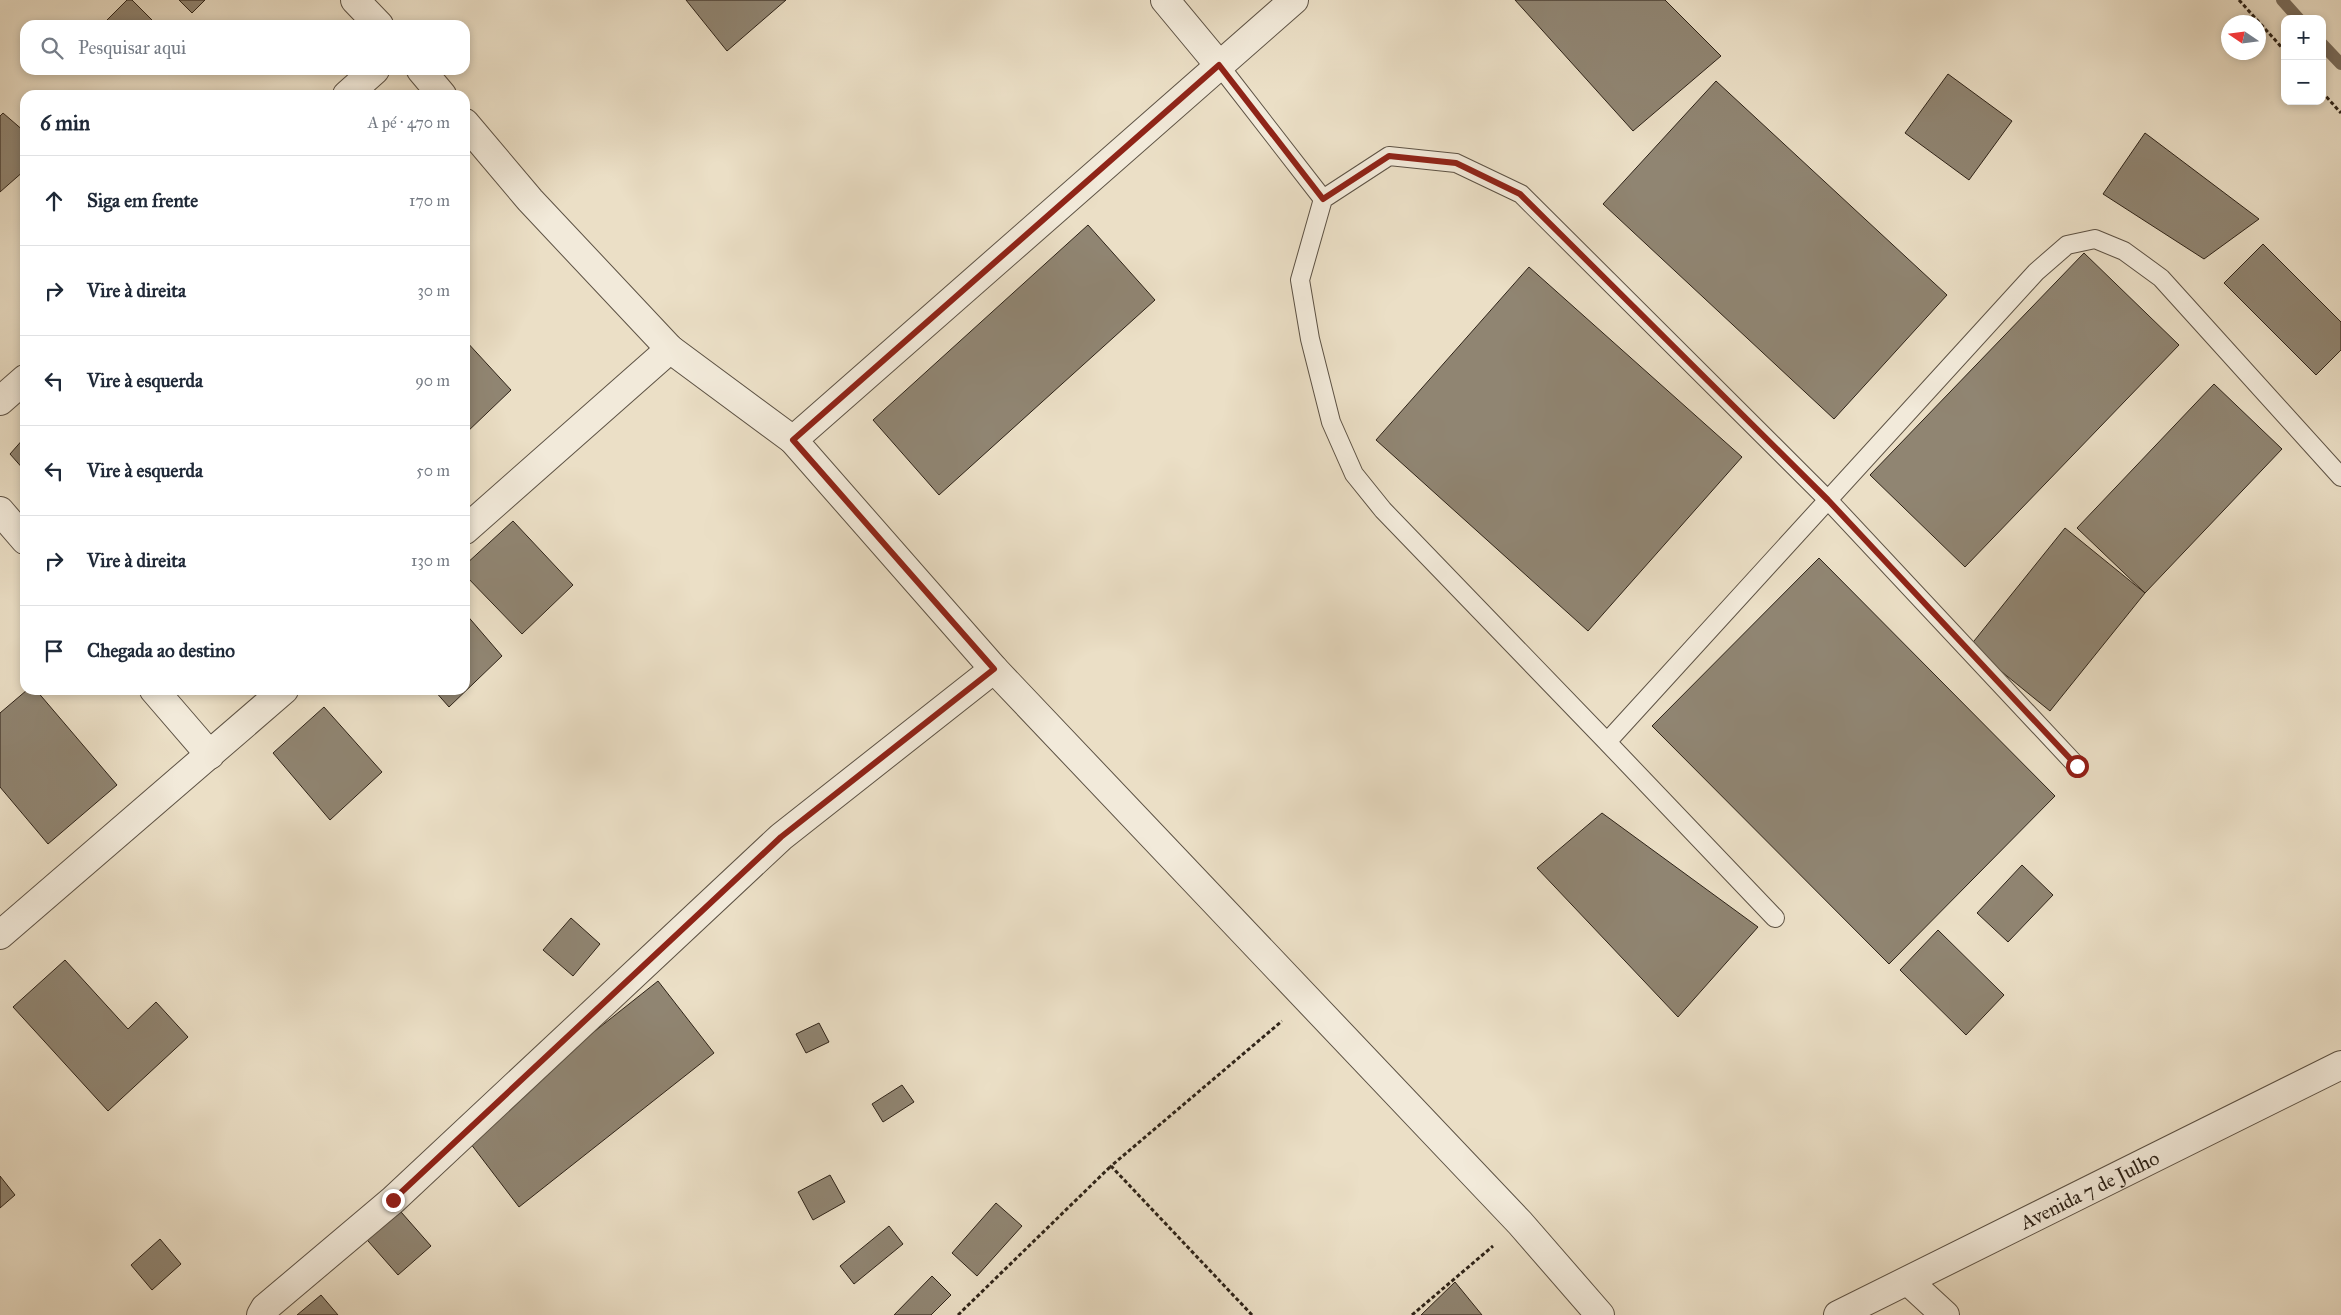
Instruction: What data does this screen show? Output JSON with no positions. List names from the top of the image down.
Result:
{
  "streets": {
    "street": ["Avenida 7 de Julho"]
  },
  "north": "left",
  "page": {
    "map_buttons": ["+", "−"],
    "search": "Pesquisar aqui",
    "heading": ["6 min", "A pé · 470 m"],
    "list": [
      ["Siga em frente", "170 m"],
      ["Vire à direita", "30 m"],
      ["Vire à esquerda", "90 m"],
      ["Vire à esquerda", "50 m"],
      ["Vire à direita", "130 m"],
      "Chegada ao destino"
    ]
  }
}
